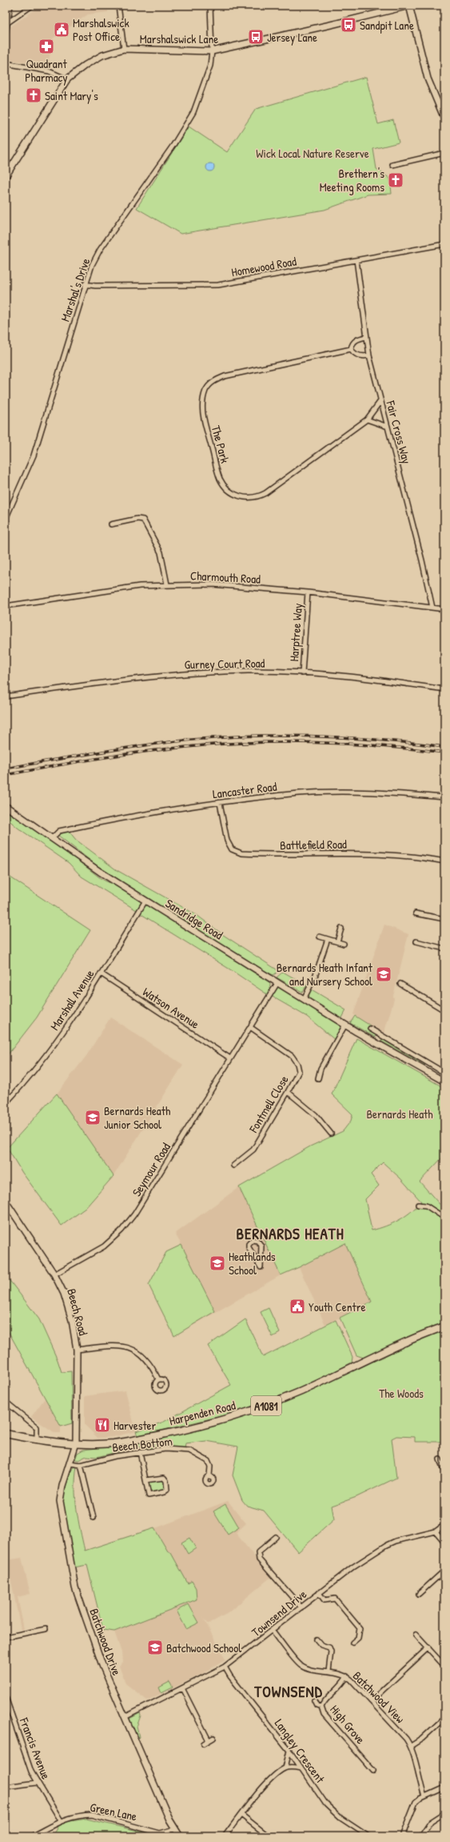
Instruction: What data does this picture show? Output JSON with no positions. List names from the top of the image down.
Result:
{
  "streets": {
    "main road": ["A1081", "Harpenden Road"],
    "street": [
      "Marshalswick Lane",
      "Homewood Road",
      "Marshal's Drive",
      "Fair Cross Way",
      "The Park",
      "Charmouth Road",
      "Harptree Way",
      "Gurney Court Road",
      "Lancaster Road",
      "Battlefield Road",
      "Sandridge Road",
      "Marshall Avenue",
      "Watson Avenue",
      "Fontmell Close",
      "Seymour Road",
      "Beech Road",
      "Beech Bottom",
      "Townsend Drive",
      "Batchwood Drive",
      "Batchwood View",
      "High Grove",
      "Francis Avenue",
      "Langley Crescent",
      "Green Lane"
    ]
  },
  "crossings": [
    ["Marshalswick Lane", "Marshal's Drive"],
    ["Homewood Road", "Marshal's Drive"],
    ["Homewood Road", "Fair Cross Way"],
    ["Fair Cross Way", "The Park"],
    ["Fair Cross Way", "Charmouth Road"],
    ["Charmouth Road", "Harptree Way"],
    ["Harptree Way", "Gurney Court Road"],
    ["Lancaster Road", "Battlefield Road"],
    ["Lancaster Road", "Sandridge Road"],
    ["Sandridge Road", "Marshall Avenue"],
    ["Sandridge Road", "Seymour Road"],
    ["Marshall Avenue", "Watson Avenue"],
    ["Watson Avenue", "Seymour Road"],
    ["Fontmell Close", "Seymour Road"],
    ["Seymour Road", "Beech Road"],
    ["Beech Road", "Harpenden Road"],
    ["Beech Road", "Batchwood Drive"],
    ["Harpenden Road", "Batchwood Drive"],
    ["Townsend Drive", "Batchwood Drive"],
    ["Townsend Drive", "Batchwood View"],
    ["Townsend Drive", "Langley Crescent"],
    ["Batchwood Drive", "Green Lane"],
    ["Batchwood View", "High Grove"],
    ["Francis Avenue", "Green Lane"]
  ],
  "districts": ["BERNARDS HEATH", "TOWNSEND"],
  "parks": ["Wick Local Nature Reserve", "Bernards Heath", "The Woods"],
  "places": {
    "bus stop": ["Sandpit Lane", "Jersey Lane"],
    "public building": ["Marshalswick Post Office", "Youth Centre"],
    "pharmacy": ["Quadrant Pharmacy"],
    "church": ["Saint Mary's", "Brethern's Meeting Rooms"],
    "school or university": [
      "Bernards Heath Infant and Nursery School",
      "Bernards Heath Junior School",
      "Heathlands School",
      "Batchwood School"
    ],
    "restaurant": ["Harvester"]
  }
}
